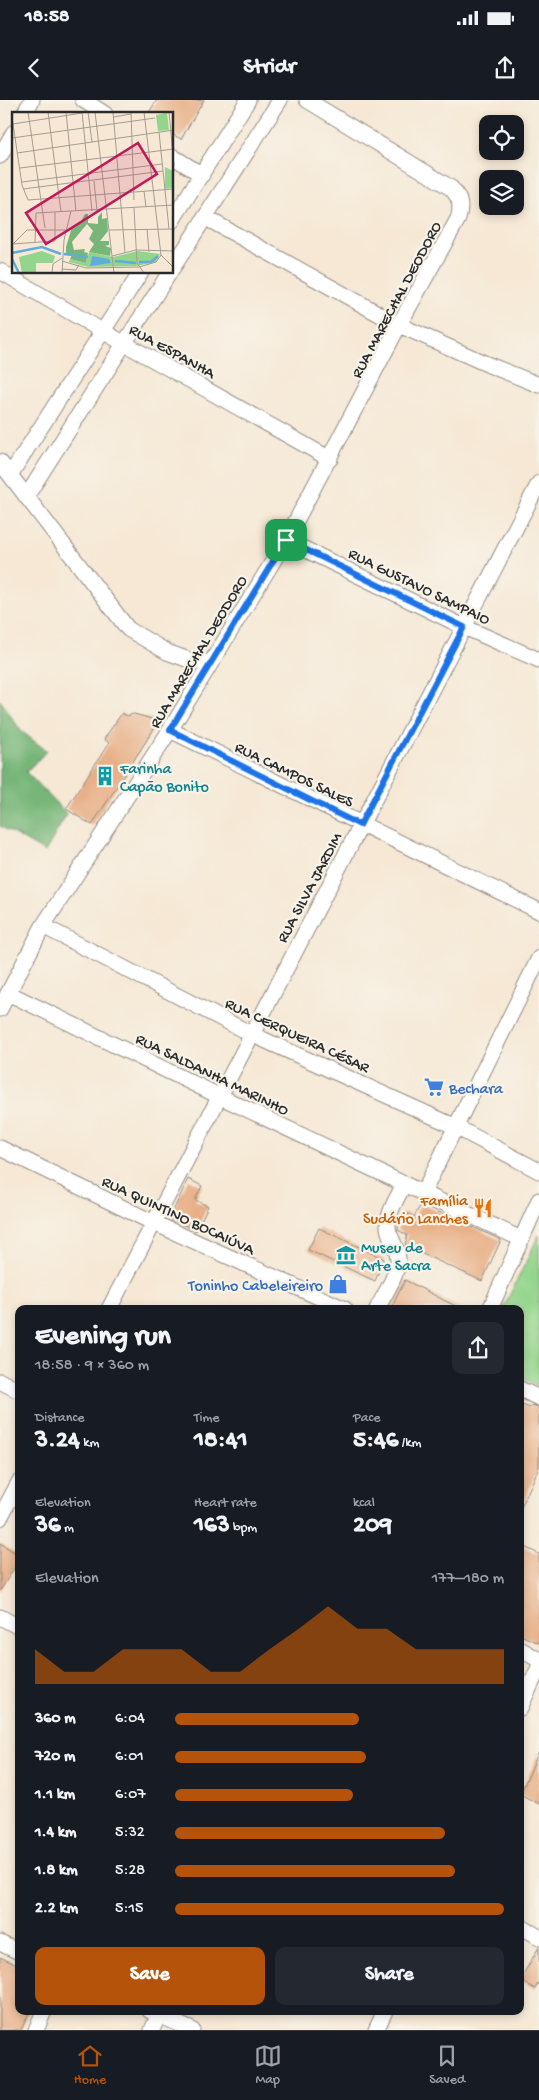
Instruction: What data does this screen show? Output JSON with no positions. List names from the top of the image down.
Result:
{
  "streets": {
    "street": [
      "RUA MARECHAL DEODORO",
      "RUA ESPANHA",
      "RUA GUSTAVO SAMPAIO",
      "RUA CAMPOS SALES",
      "RUA SILVA JARDIM",
      "RUA CERQUEIRA CÉSAR",
      "RUA SALDANHA MARINHO",
      "RUA QUINTINO BOCAIÚVA"
    ]
  },
  "crossings": [
    ["RUA MARECHAL DEODORO", "RUA ESPANHA"],
    ["RUA MARECHAL DEODORO", "RUA GUSTAVO SAMPAIO"],
    ["RUA MARECHAL DEODORO", "RUA CAMPOS SALES"],
    ["RUA MARECHAL DEODORO", "RUA CERQUEIRA CÉSAR"],
    ["RUA MARECHAL DEODORO", "RUA SALDANHA MARINHO"],
    ["RUA GUSTAVO SAMPAIO", "RUA SILVA JARDIM"],
    ["RUA CAMPOS SALES", "RUA SILVA JARDIM"],
    ["RUA SILVA JARDIM", "RUA CERQUEIRA CÉSAR"],
    ["RUA SILVA JARDIM", "RUA SALDANHA MARINHO"],
    ["RUA SILVA JARDIM", "RUA QUINTINO BOCAIÚVA"]
  ],
  "places": {
    "building": ["Farinha Capão Bonito"],
    "supermarket": ["Bechara"],
    "restaurant": ["Família Sudário Lanches"],
    "museum": ["Museu de Arte Sacra"],
    "shop": ["Toninho Cabeleireiro"]
  },
  "page": {
    "status": "18:58",
    "header": "Stridr",
    "heading": ["Evening run", "18:58 · 9 × 360 m"],
    "stats": [
      ["Distance", "3.24 km"],
      ["Time", "18:41"],
      ["Pace", "5:46 /km"],
      ["Elevation", "36 m"],
      ["Heart rate", "163 bpm"],
      ["kcal", "209"]
    ],
    "chart": ["Elevation", "177–180 m"],
    "list": [
      {
        "name": "360 m",
        "note": "6:04"
      },
      {
        "name": "720 m",
        "note": "6:01"
      },
      {
        "name": "1.1 km",
        "note": "6:07"
      },
      {
        "name": "1.4 km",
        "note": "5:32"
      },
      {
        "name": "1.8 km",
        "note": "5:28"
      },
      {
        "name": "2.2 km",
        "note": "5:15"
      }
    ],
    "buttons": ["Save", "Share"],
    "tabs": ["Home", "Map", "Saved"]
  }
}
